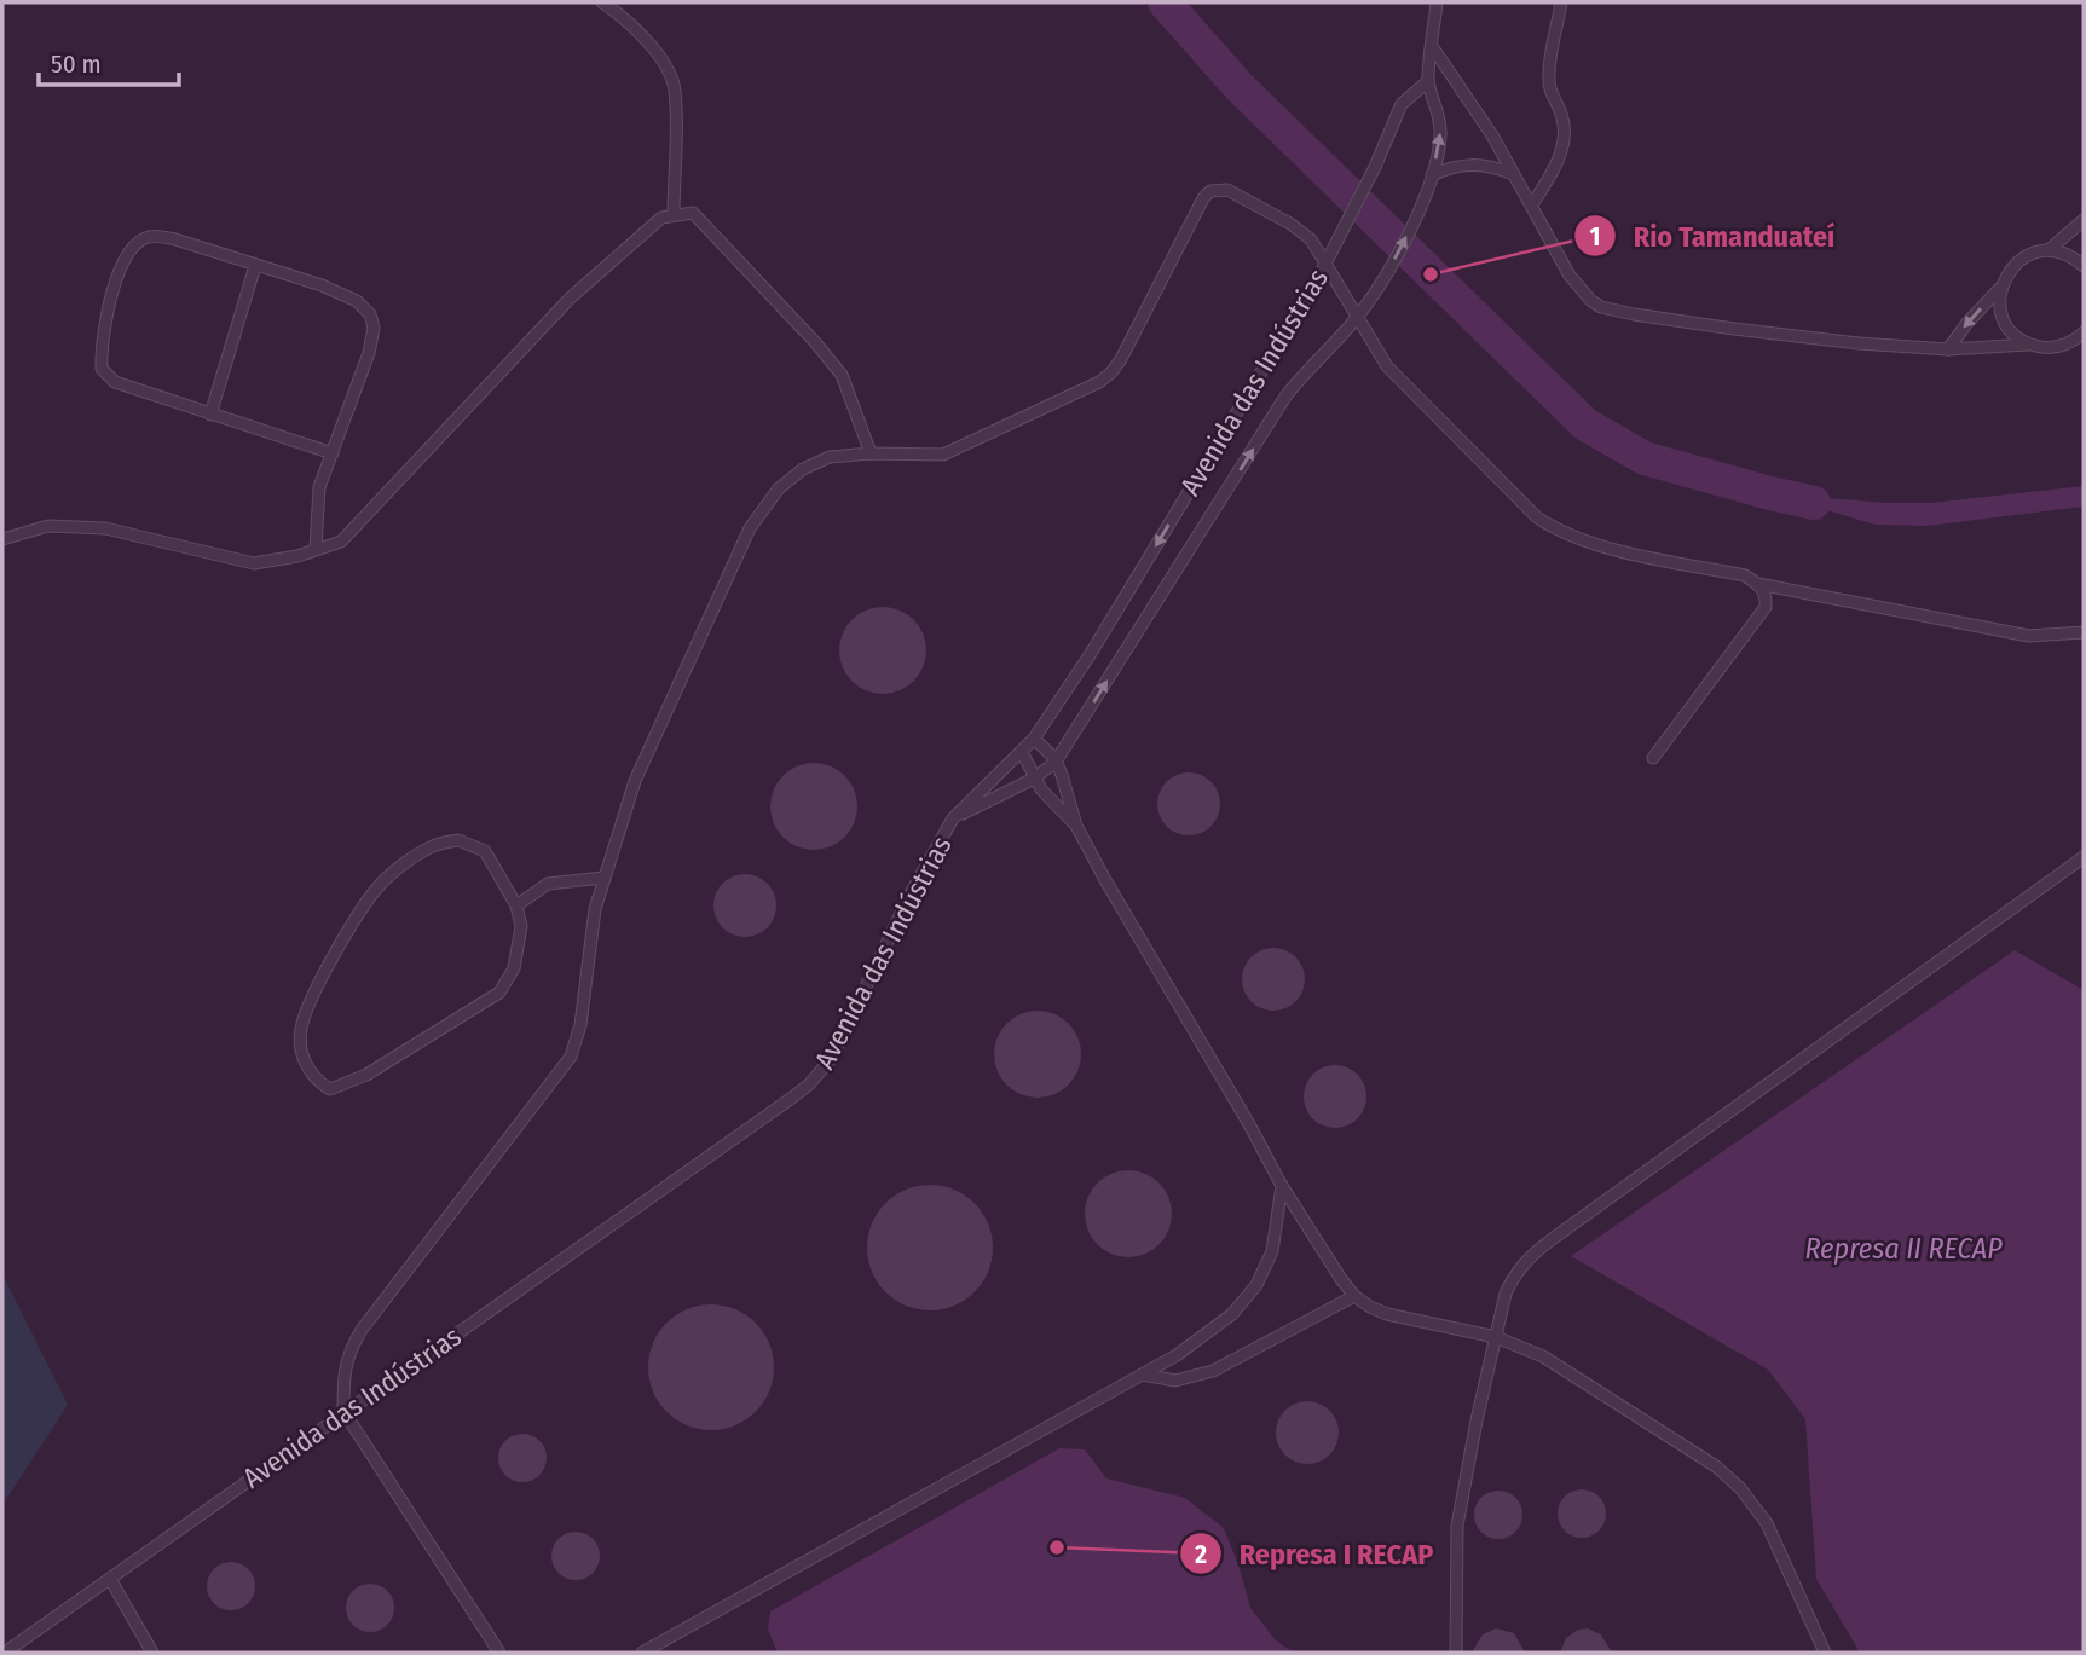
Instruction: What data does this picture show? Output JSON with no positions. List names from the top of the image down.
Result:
{
  "streets": {
    "lane": ["Avenida das Indústrias"]
  },
  "water": ["Represa II RECAP"],
  "places": ["Rio Tamanduateí", "Represa I RECAP"],
  "scale_bar": "50 m"
}
